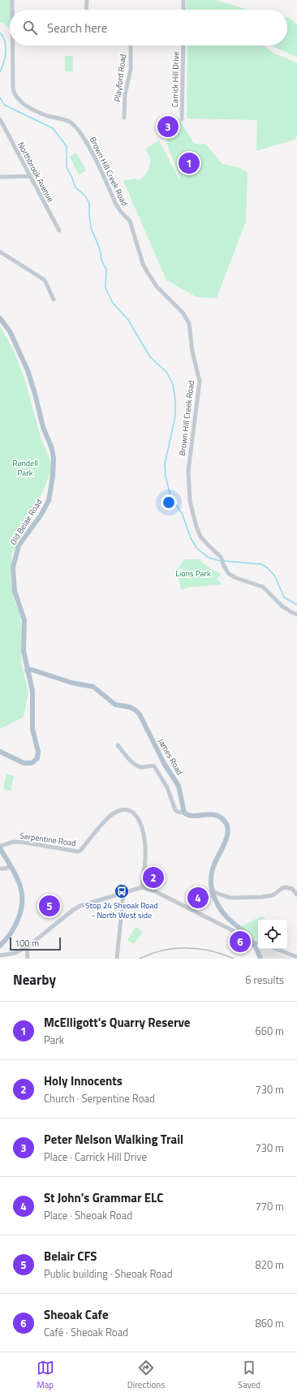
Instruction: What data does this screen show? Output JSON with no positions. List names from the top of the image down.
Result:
{
  "streets": {
    "main road": ["Old Belair Road", "James Road"],
    "street": [
      "Playford Road",
      "Carrick Hill Drive",
      "Brown Hill Creek Road",
      "Northbrook Avenue",
      "Serpentine Road"
    ]
  },
  "crossings": [
    ["Old Belair Road", "James Road"]
  ],
  "parks": ["Randell Park", "Lions Park"],
  "places": {
    "bus stop": ["Stop 24 Sheoak Road - North West side"]
  },
  "scale_bar": "100 m",
  "page": {
    "search": "Search here",
    "pins": [
      "3",
      "1",
      "2",
      "4",
      "5",
      "6"
    ],
    "scale": "100 m",
    "heading": ["Nearby", "6 results"],
    "list": [
      {
        "mark": "1",
        "name": "McElligott's Quarry Reserve",
        "note": "Park",
        "value": "660 m"
      },
      {
        "mark": "2",
        "name": "Holy Innocents",
        "note": "Church · Serpentine Road",
        "value": "730 m"
      },
      {
        "mark": "3",
        "name": "Peter Nelson Walking Trail",
        "note": "Place · Carrick Hill Drive",
        "value": "730 m"
      },
      {
        "mark": "4",
        "name": "St John's Grammar ELC",
        "note": "Place · Sheoak Road",
        "value": "770 m"
      },
      {
        "mark": "5",
        "name": "Belair CFS",
        "note": "Public building · Sheoak Road",
        "value": "820 m"
      },
      {
        "mark": "6",
        "name": "Sheoak Cafe",
        "note": "Café · Sheoak Road",
        "value": "860 m"
      }
    ],
    "nav": ["Map", "Directions", "Saved"]
  }
}
